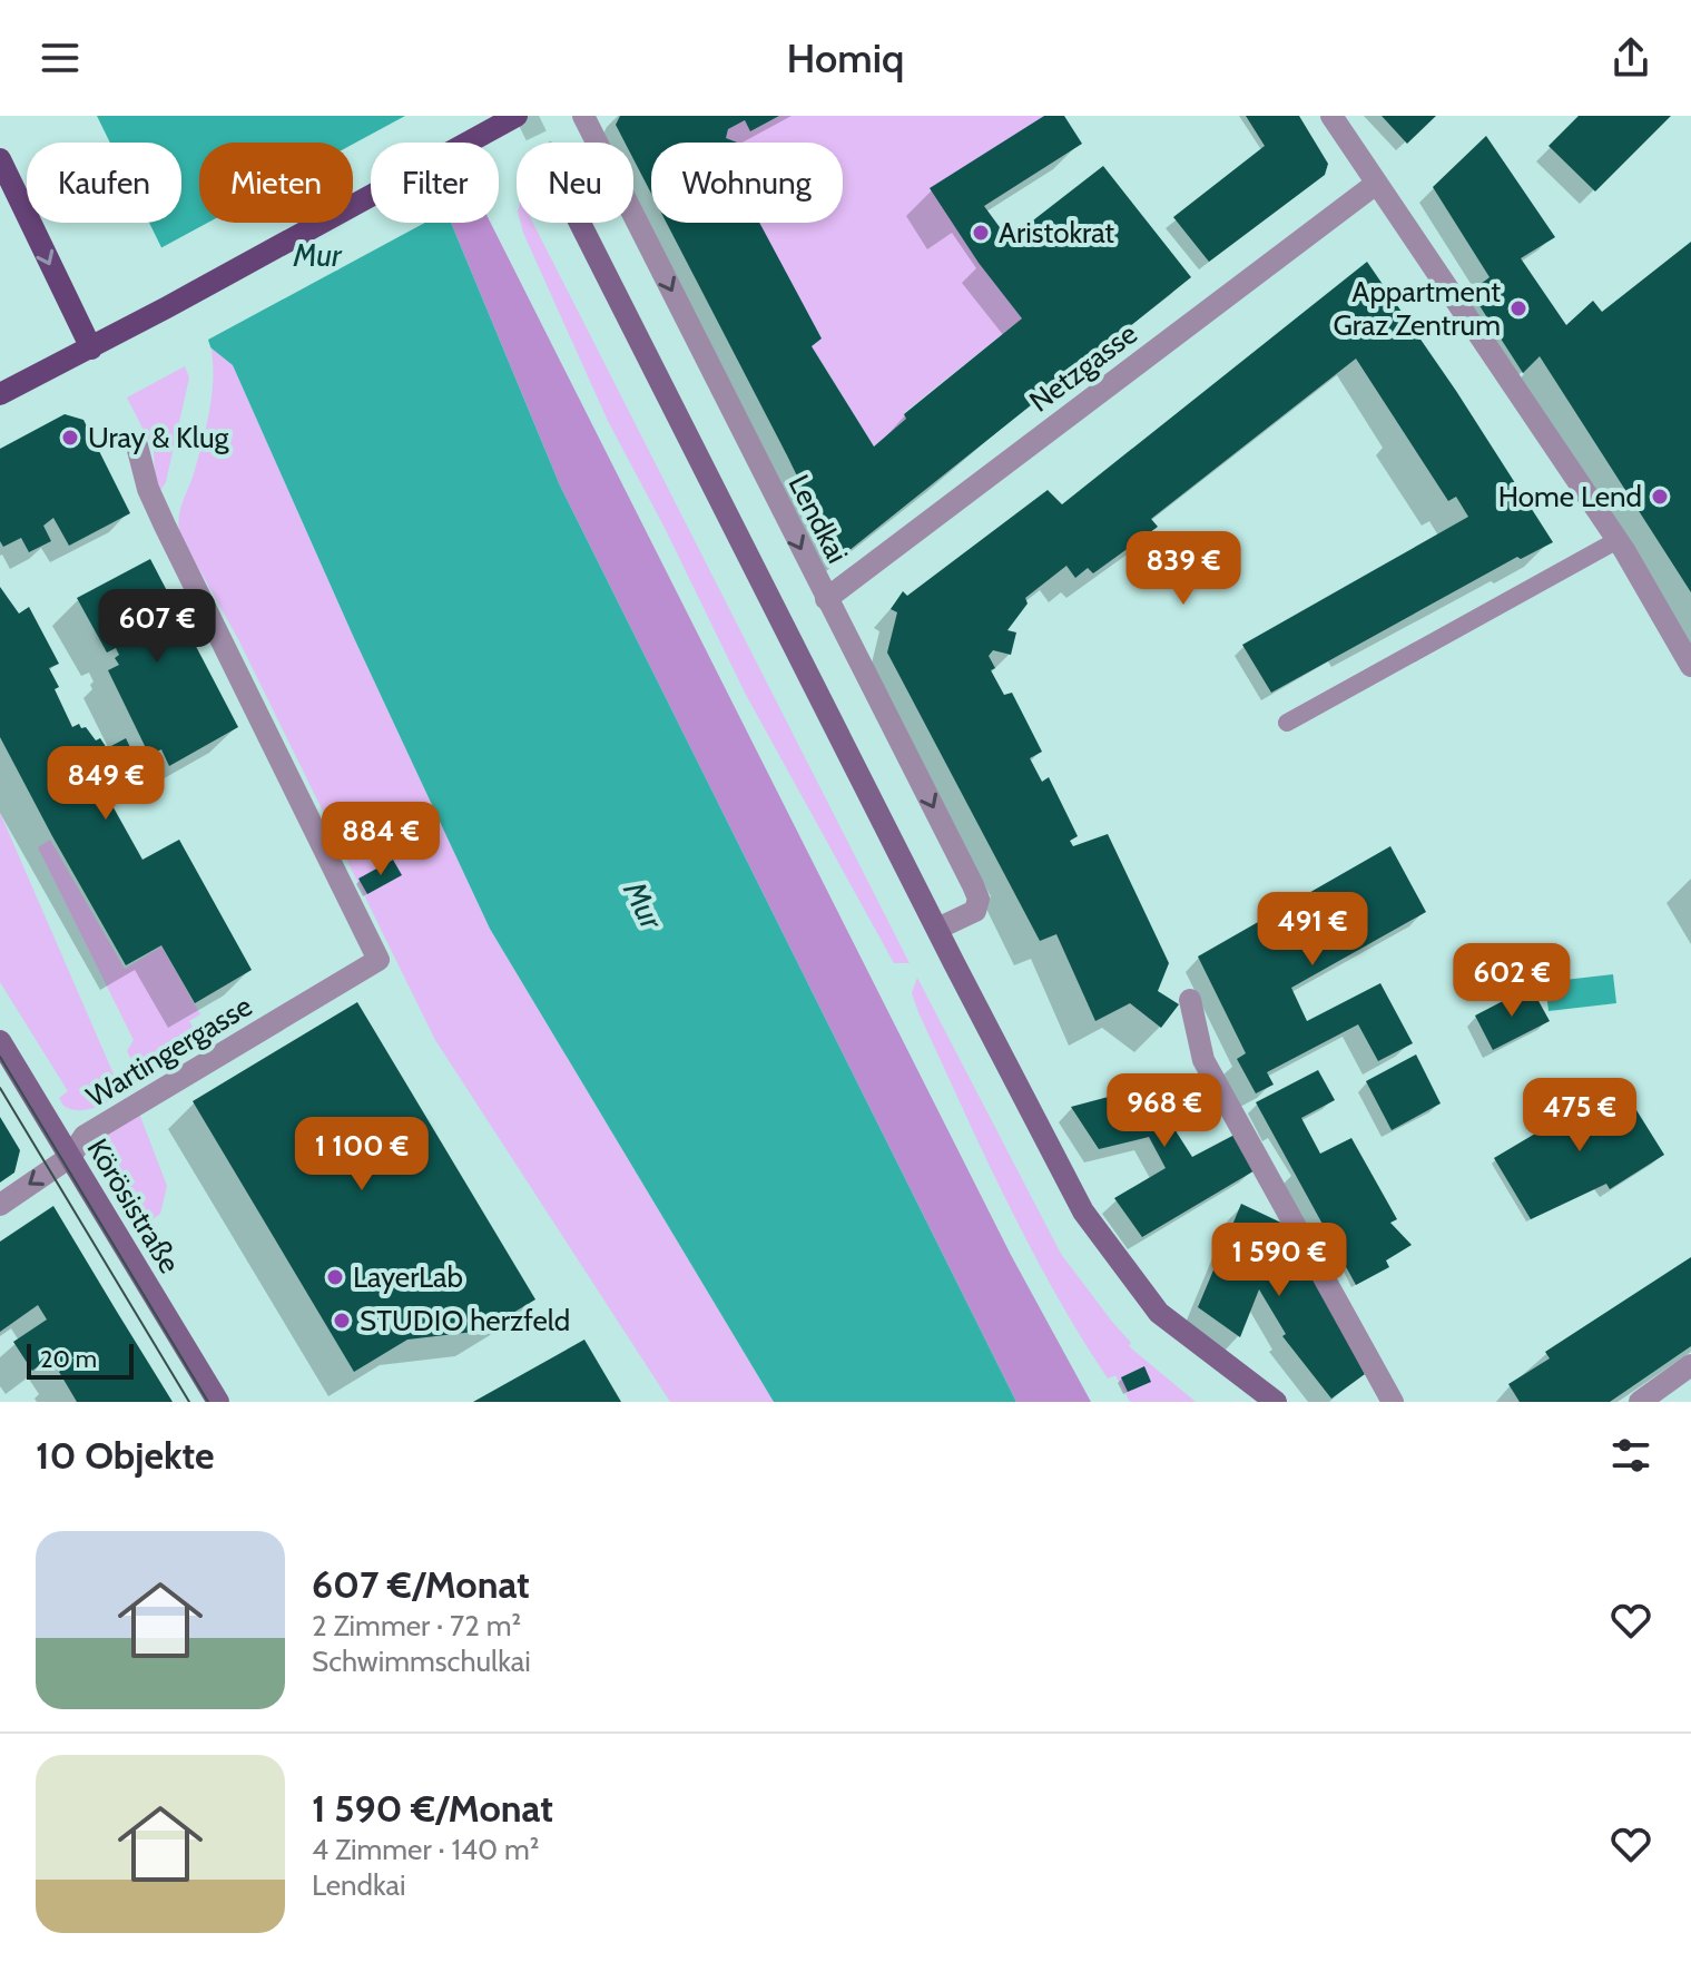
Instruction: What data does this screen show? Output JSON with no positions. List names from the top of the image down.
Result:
{
  "streets": {
    "main road": ["Körösistraße"],
    "street": ["Netzgasse", "Lendkai", "Wartingergasse"]
  },
  "crossings": [
    ["Netzgasse", "Lendkai"],
    ["Wartingergasse", "Körösistraße"]
  ],
  "one_way": ["Lendkai"],
  "water": ["Mur"],
  "places": [
    "Aristokrat",
    "Appartment Graz Zentrum",
    "Uray & Klug",
    "Home Lend",
    "LayerLab",
    "STUDIO herzfeld"
  ],
  "scale_bar": "20 m",
  "page": {
    "header": "Homiq",
    "chip": [
      "Kaufen",
      "Mieten",
      "Filter",
      "Neu",
      "Wohnung"
    ],
    "price": [
      "839 €",
      "607 €",
      "849 €",
      "884 €",
      "491 €",
      "602 €",
      "968 €",
      "475 €",
      "1 100 €",
      "1 590 €"
    ],
    "scale": "20 m",
    "heading": "10 Objekte",
    "list": [
      {
        "name": "607 €/Monat",
        "note": "2 Zimmer · 72 m² · Schwimmschulkai"
      },
      {
        "name": "1 590 €/Monat",
        "note": "4 Zimmer · 140 m² · Lendkai"
      }
    ]
  }
}
